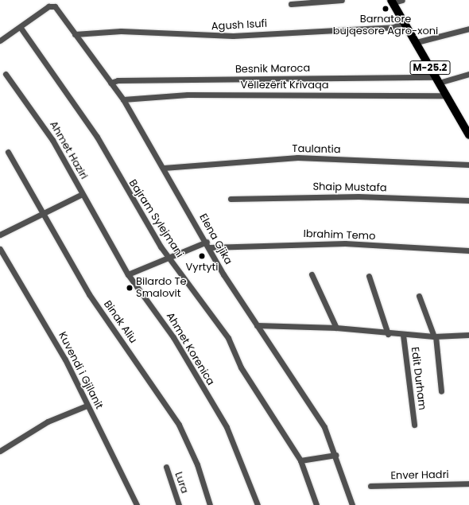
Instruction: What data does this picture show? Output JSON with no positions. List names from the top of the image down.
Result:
{
  "streets": {
    "main road": ["M-25.2"],
    "street": [
      "Agush Isufi",
      "Besnik Maroca",
      "Vëllezërit Krivaqa",
      "Taulantia",
      "Ahmet Haziri",
      "Shaip Mustafa",
      "Bajram Sylejmani",
      "Ibrahim Temo",
      "Elena Gjika",
      "Binak Aliu",
      "Ahmet Korenica",
      "Kuvendi i Gjilanit",
      "Edit Durham",
      "Enver Hadri",
      "Lura"
    ]
  },
  "crossings": [
    ["Agush Isufi", "M-25.2"],
    ["Agush Isufi", "Elena Gjika"],
    ["M-25.2", "Besnik Maroca"],
    ["M-25.2", "Vëllezërit Krivaqa"],
    ["Besnik Maroca", "Elena Gjika"],
    ["Vëllezërit Krivaqa", "Elena Gjika"],
    ["Taulantia", "Elena Gjika"],
    ["Ahmet Haziri", "Binak Aliu"],
    ["Ahmet Haziri", "Ahmet Korenica"],
    ["Bajram Sylejmani", "Elena Gjika"],
    ["Ibrahim Temo", "Elena Gjika"],
    ["Elena Gjika", "Edit Durham"]
  ],
  "places": ["Barnatore bujqesore Agro-xoni", "Vyrtyti", "Bilardo Te Smalovit"]
}
